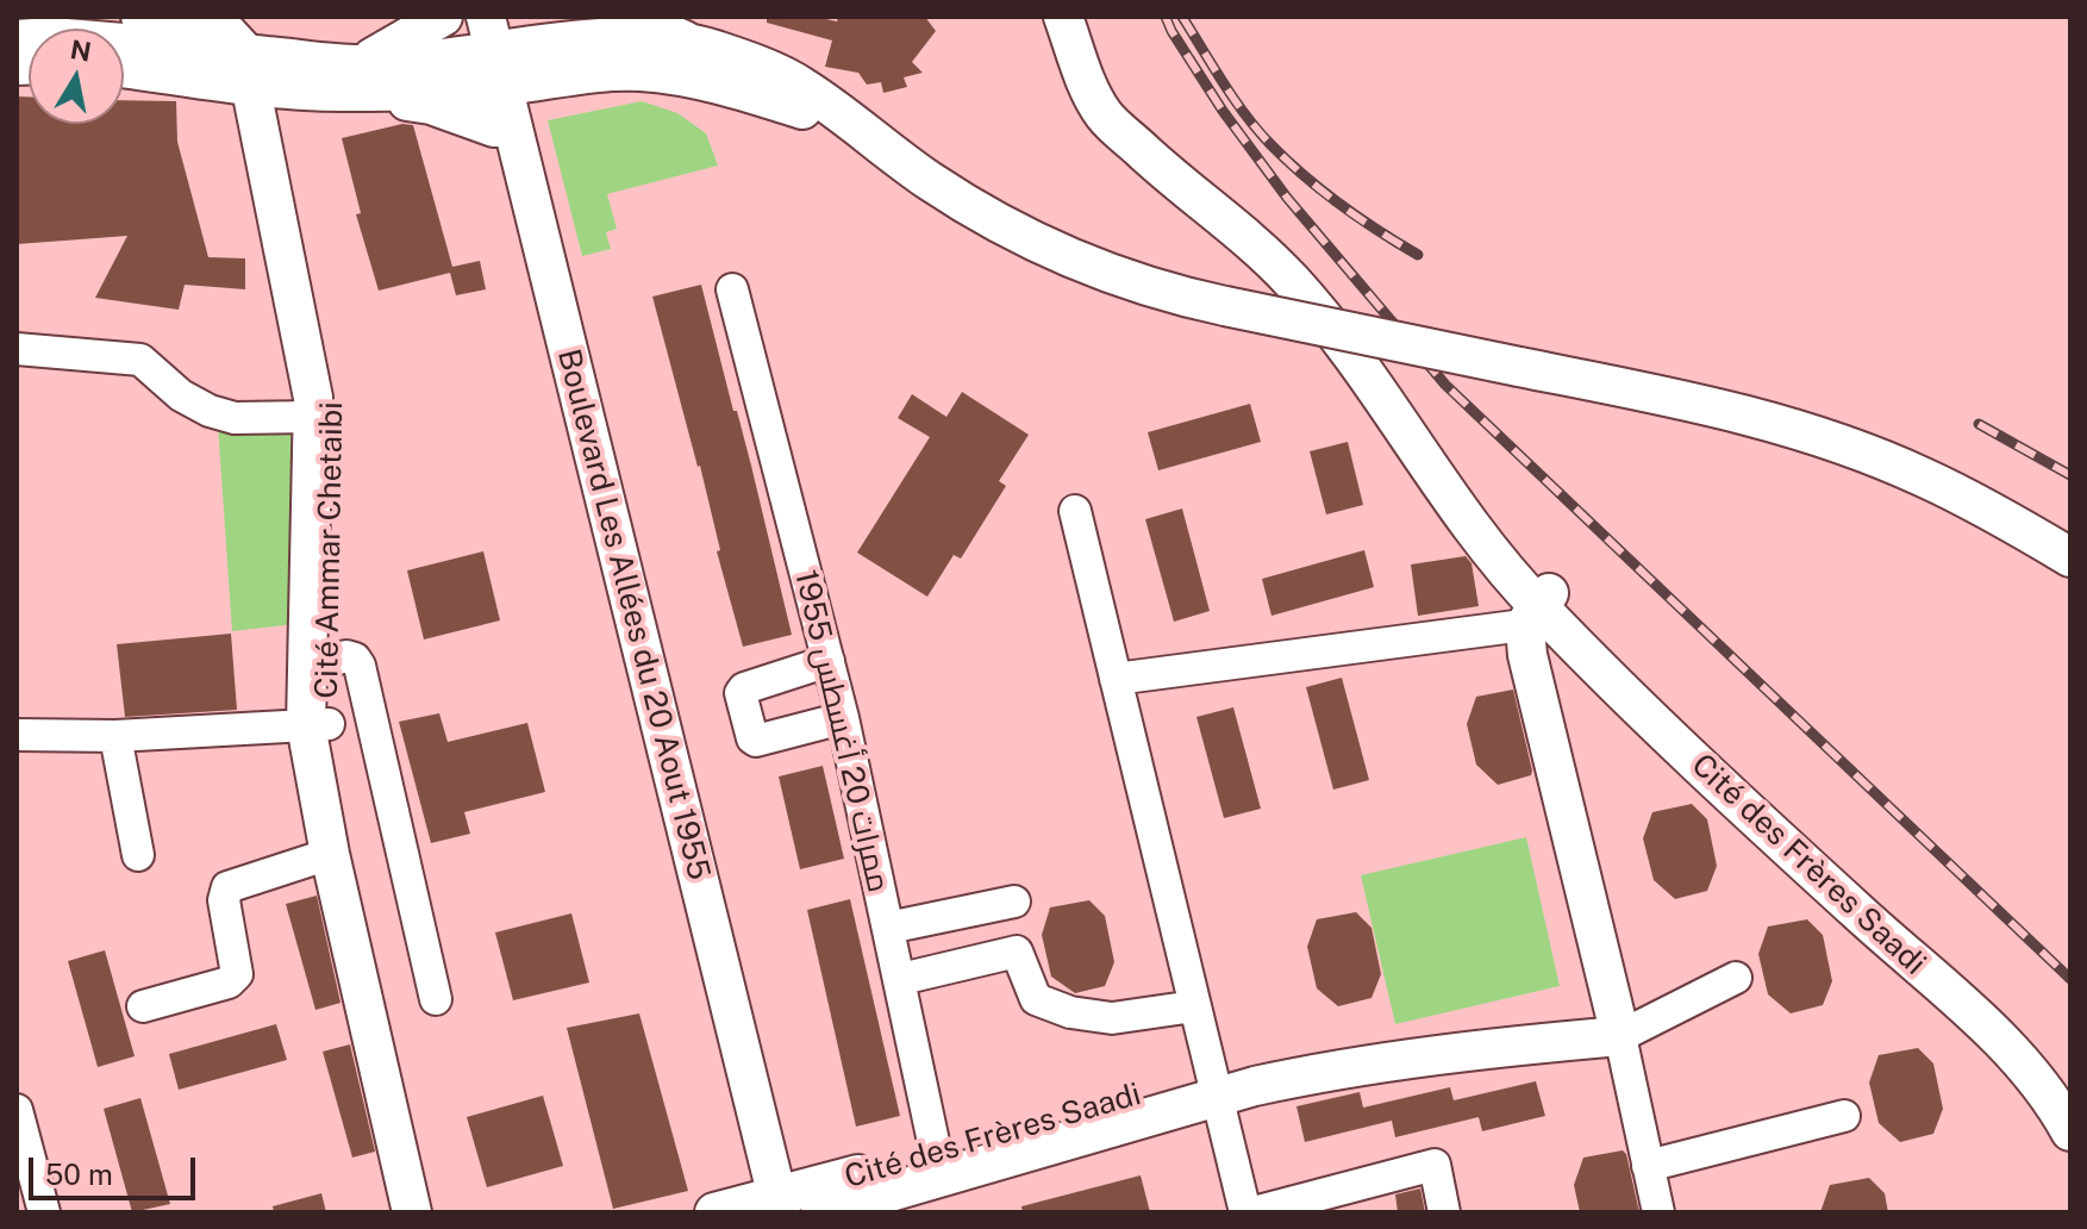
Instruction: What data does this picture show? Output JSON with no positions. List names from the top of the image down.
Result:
{
  "streets": {
    "main road": ["Cité Ammar Chetaibi", "Boulevard Les Allées du 20 Aout 1955", "Cité des Frères Saadi"],
    "street": ["ممرات 20 أغسطس 1955"]
  },
  "crossings": [
    ["Boulevard Les Allées du 20 Aout 1955", "Cité des Frères Saadi"],
    ["ممرات 20 أغسطس 1955", "Cité des Frères Saadi"]
  ],
  "scale_bar": "50 m",
  "north": "top"
}
